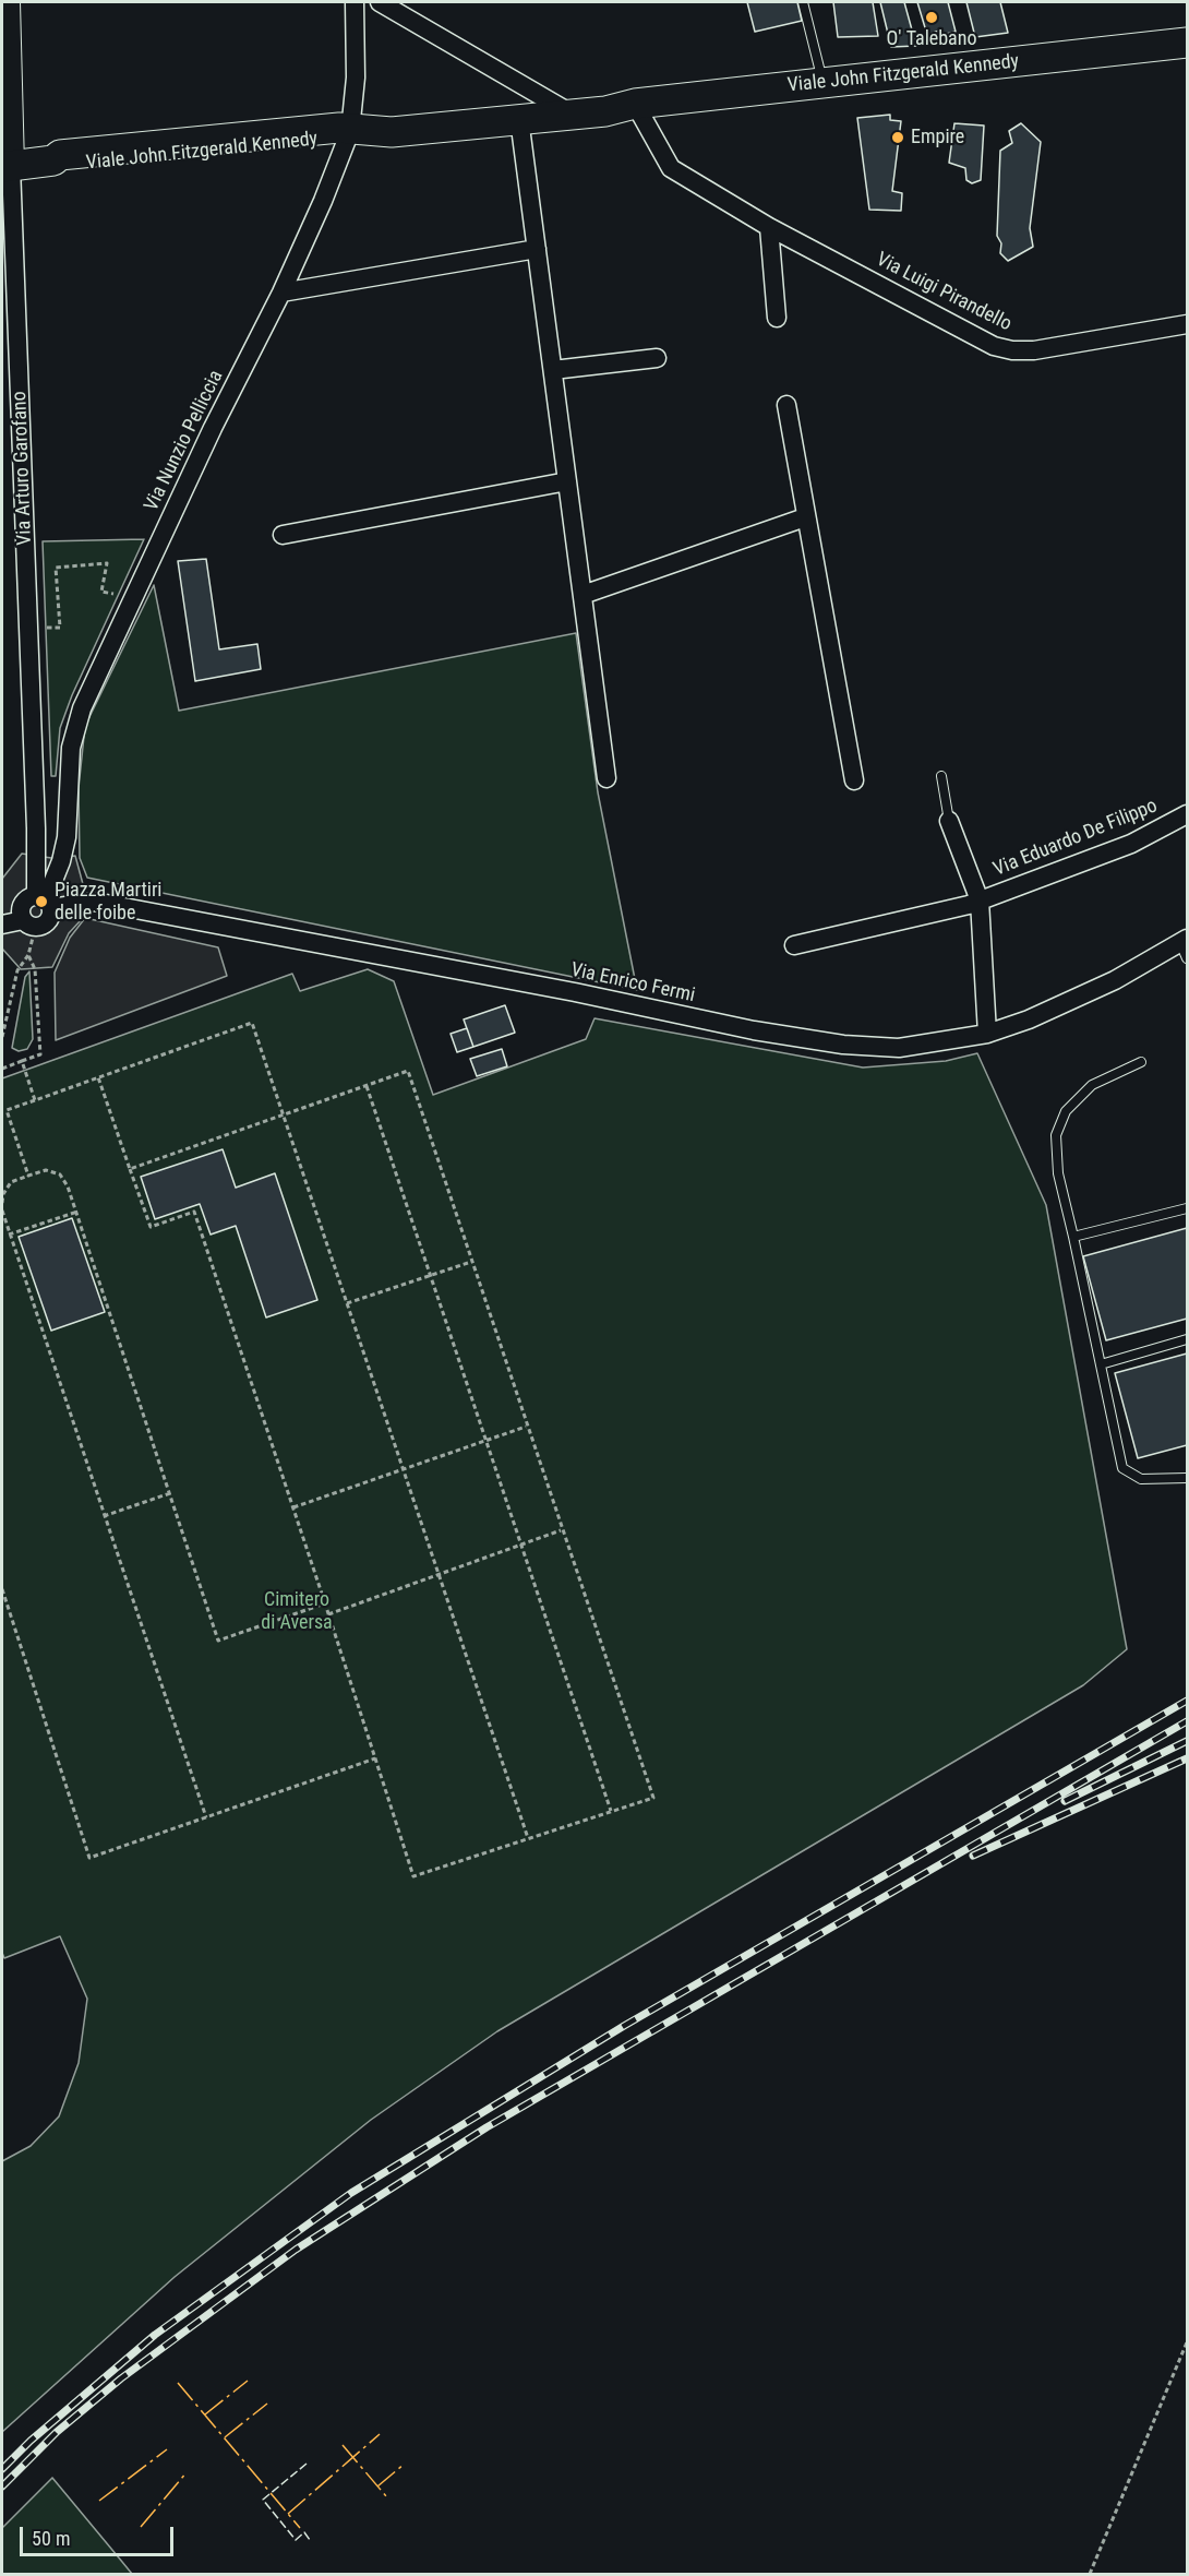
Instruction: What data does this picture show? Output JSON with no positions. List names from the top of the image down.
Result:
{
  "streets": {
    "main road": ["Viale John Fitzgerald Kennedy"],
    "street": [
      "Via Luigi Pirandello",
      "Via Nunzio Pelliccia",
      "Via Arturo Garofano",
      "Via Eduardo De Filippo",
      "Via Enrico Fermi"
    ]
  },
  "crossings": [
    ["Viale John Fitzgerald Kennedy", "Via Luigi Pirandello"],
    ["Viale John Fitzgerald Kennedy", "Via Nunzio Pelliccia"],
    ["Viale John Fitzgerald Kennedy", "Via Arturo Garofano"],
    ["Via Nunzio Pelliccia", "Via Arturo Garofano"],
    ["Via Nunzio Pelliccia", "Via Enrico Fermi"],
    ["Via Arturo Garofano", "Via Enrico Fermi"],
    ["Via Eduardo De Filippo", "Via Enrico Fermi"]
  ],
  "parks": ["Cimitero di Aversa"],
  "places": ["O' Talebano", "Empire", "Piazza Martiri delle foibe"],
  "scale_bar": "50 m"
}
